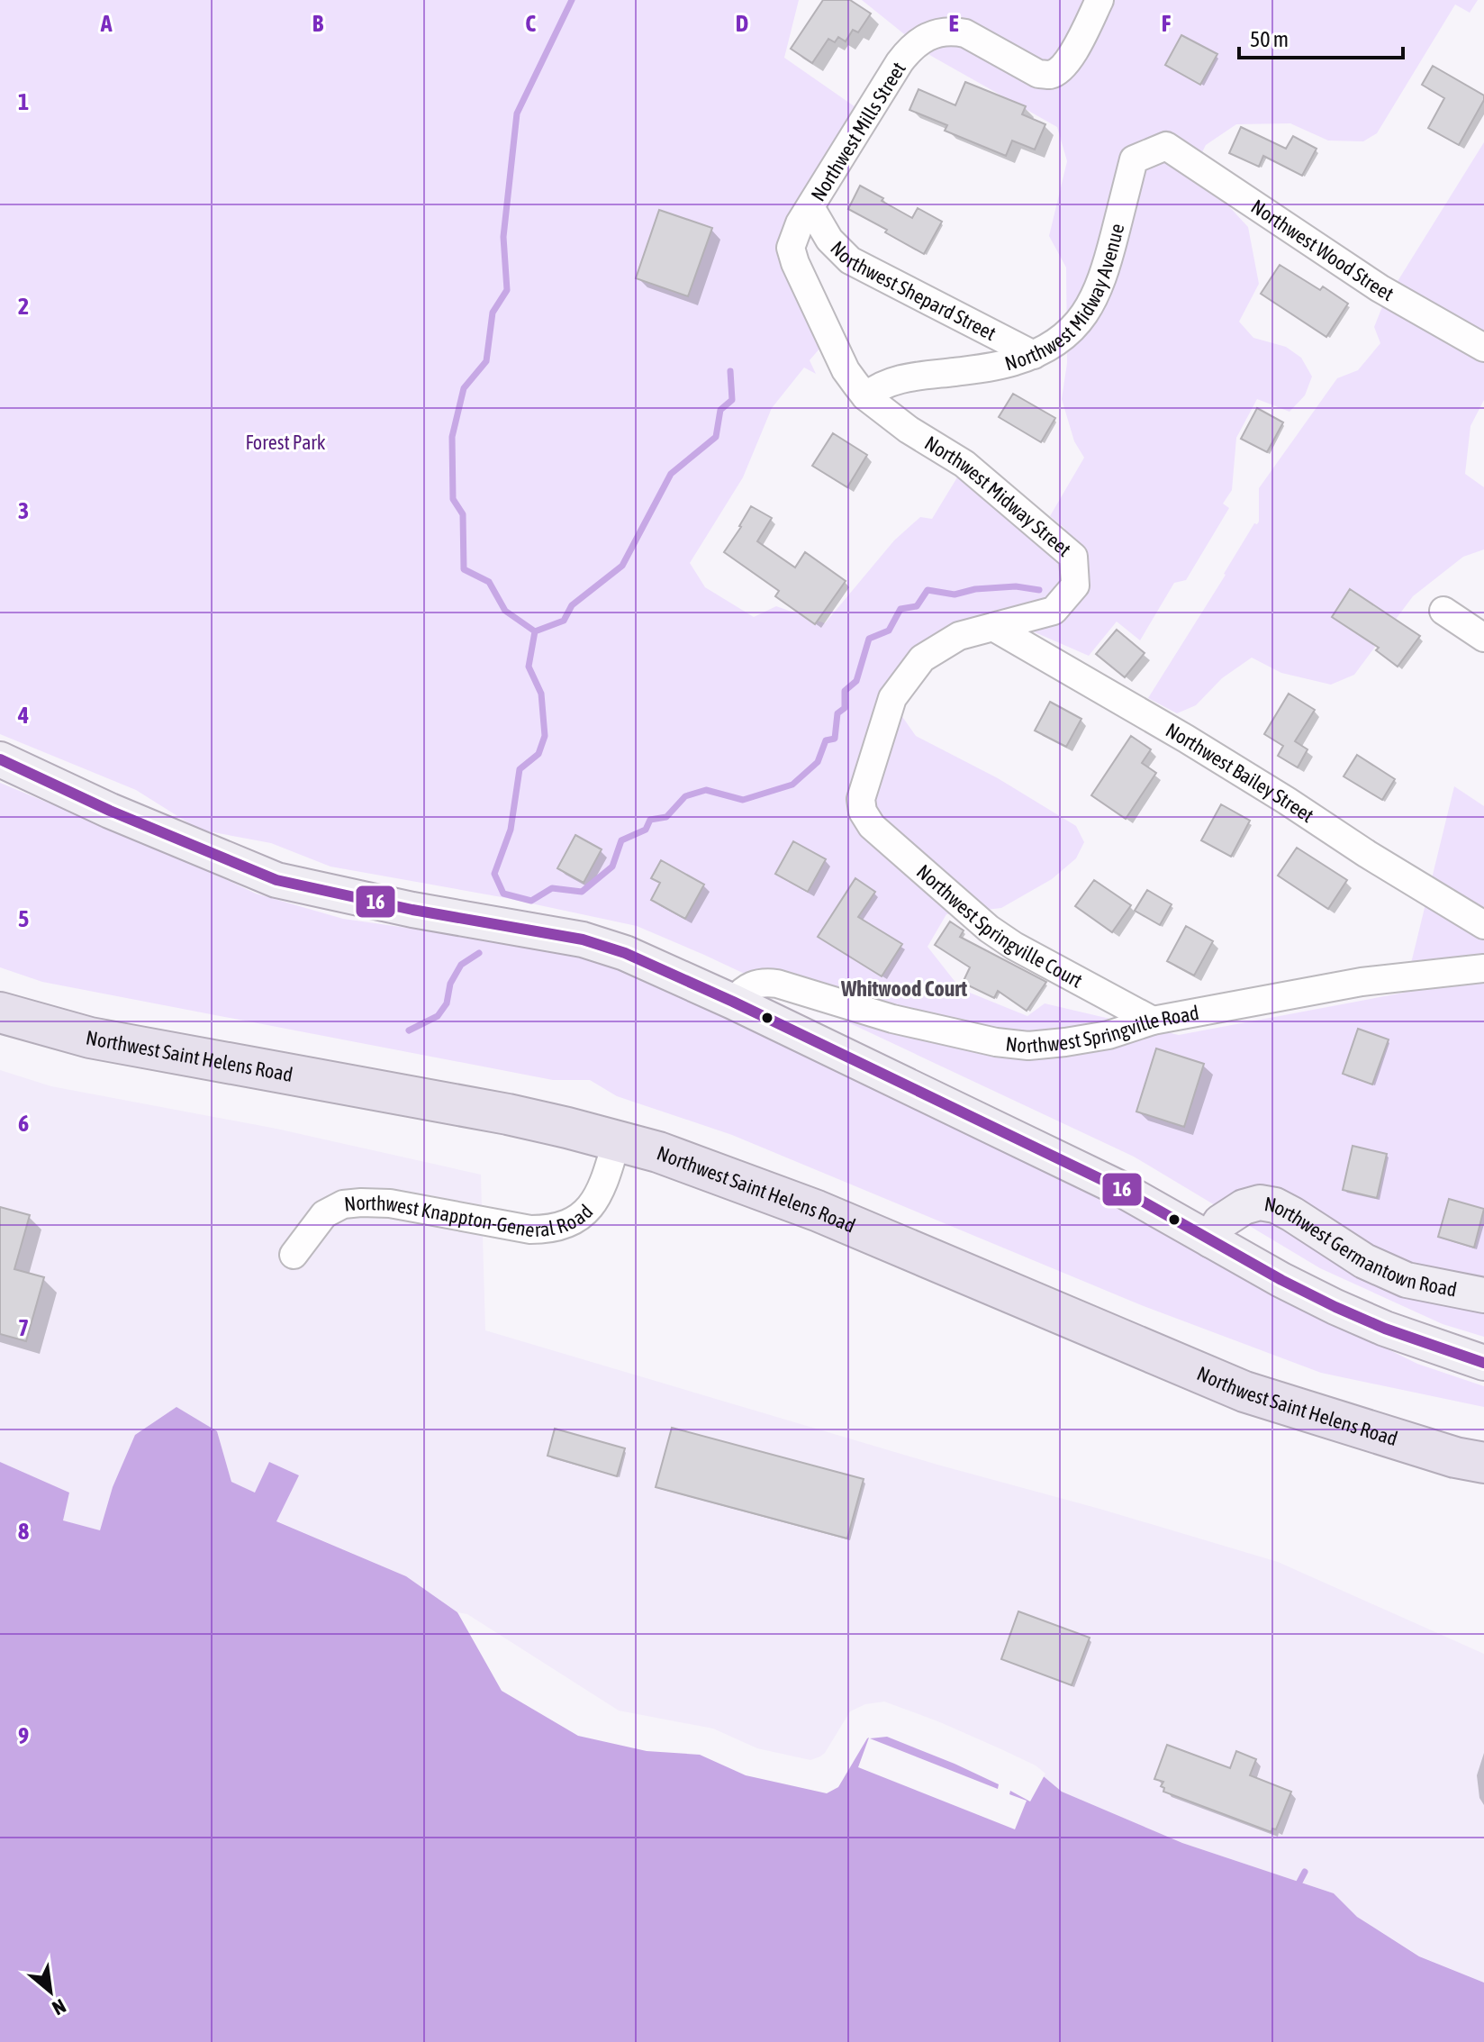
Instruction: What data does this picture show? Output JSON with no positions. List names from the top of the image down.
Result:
{
  "streets": {
    "highway": ["Northwest Saint Helens Road"],
    "main road": ["Northwest Germantown Road"],
    "street": [
      "Northwest Mills Street",
      "Northwest Wood Street",
      "Northwest Shepard Street",
      "Northwest Midway Avenue",
      "Northwest Midway Street",
      "Northwest Bailey Street",
      "Northwest Springville Court",
      "Northwest Springville Road",
      "Northwest Knappton-General Road"
    ]
  },
  "crossings": [
    ["Northwest Mills Street", "Northwest Shepard Street"],
    ["Northwest Mills Street", "Northwest Midway Avenue"],
    ["Northwest Mills Street", "Northwest Midway Street"],
    ["Northwest Wood Street", "Northwest Midway Avenue"],
    ["Northwest Shepard Street", "Northwest Midway Avenue"],
    ["Northwest Midway Avenue", "Northwest Midway Street"],
    ["Northwest Midway Street", "Northwest Bailey Street"],
    ["Northwest Midway Street", "Northwest Springville Court"],
    ["Northwest Springville Court", "Northwest Springville Road"],
    ["Northwest Saint Helens Road", "Northwest Knappton-General Road"]
  ],
  "districts": ["Whitwood Court"],
  "parks": ["Forest Park"],
  "lines": ["transit line 16"],
  "scale_bar": "50 m",
  "north": "bottom right",
  "grid": {
    "columns": [
      "A",
      "B",
      "C",
      "D",
      "E",
      "F"
    ],
    "rows": [
      "1",
      "2",
      "3",
      "4",
      "5",
      "6",
      "7",
      "8",
      "9"
    ]
  }
}
